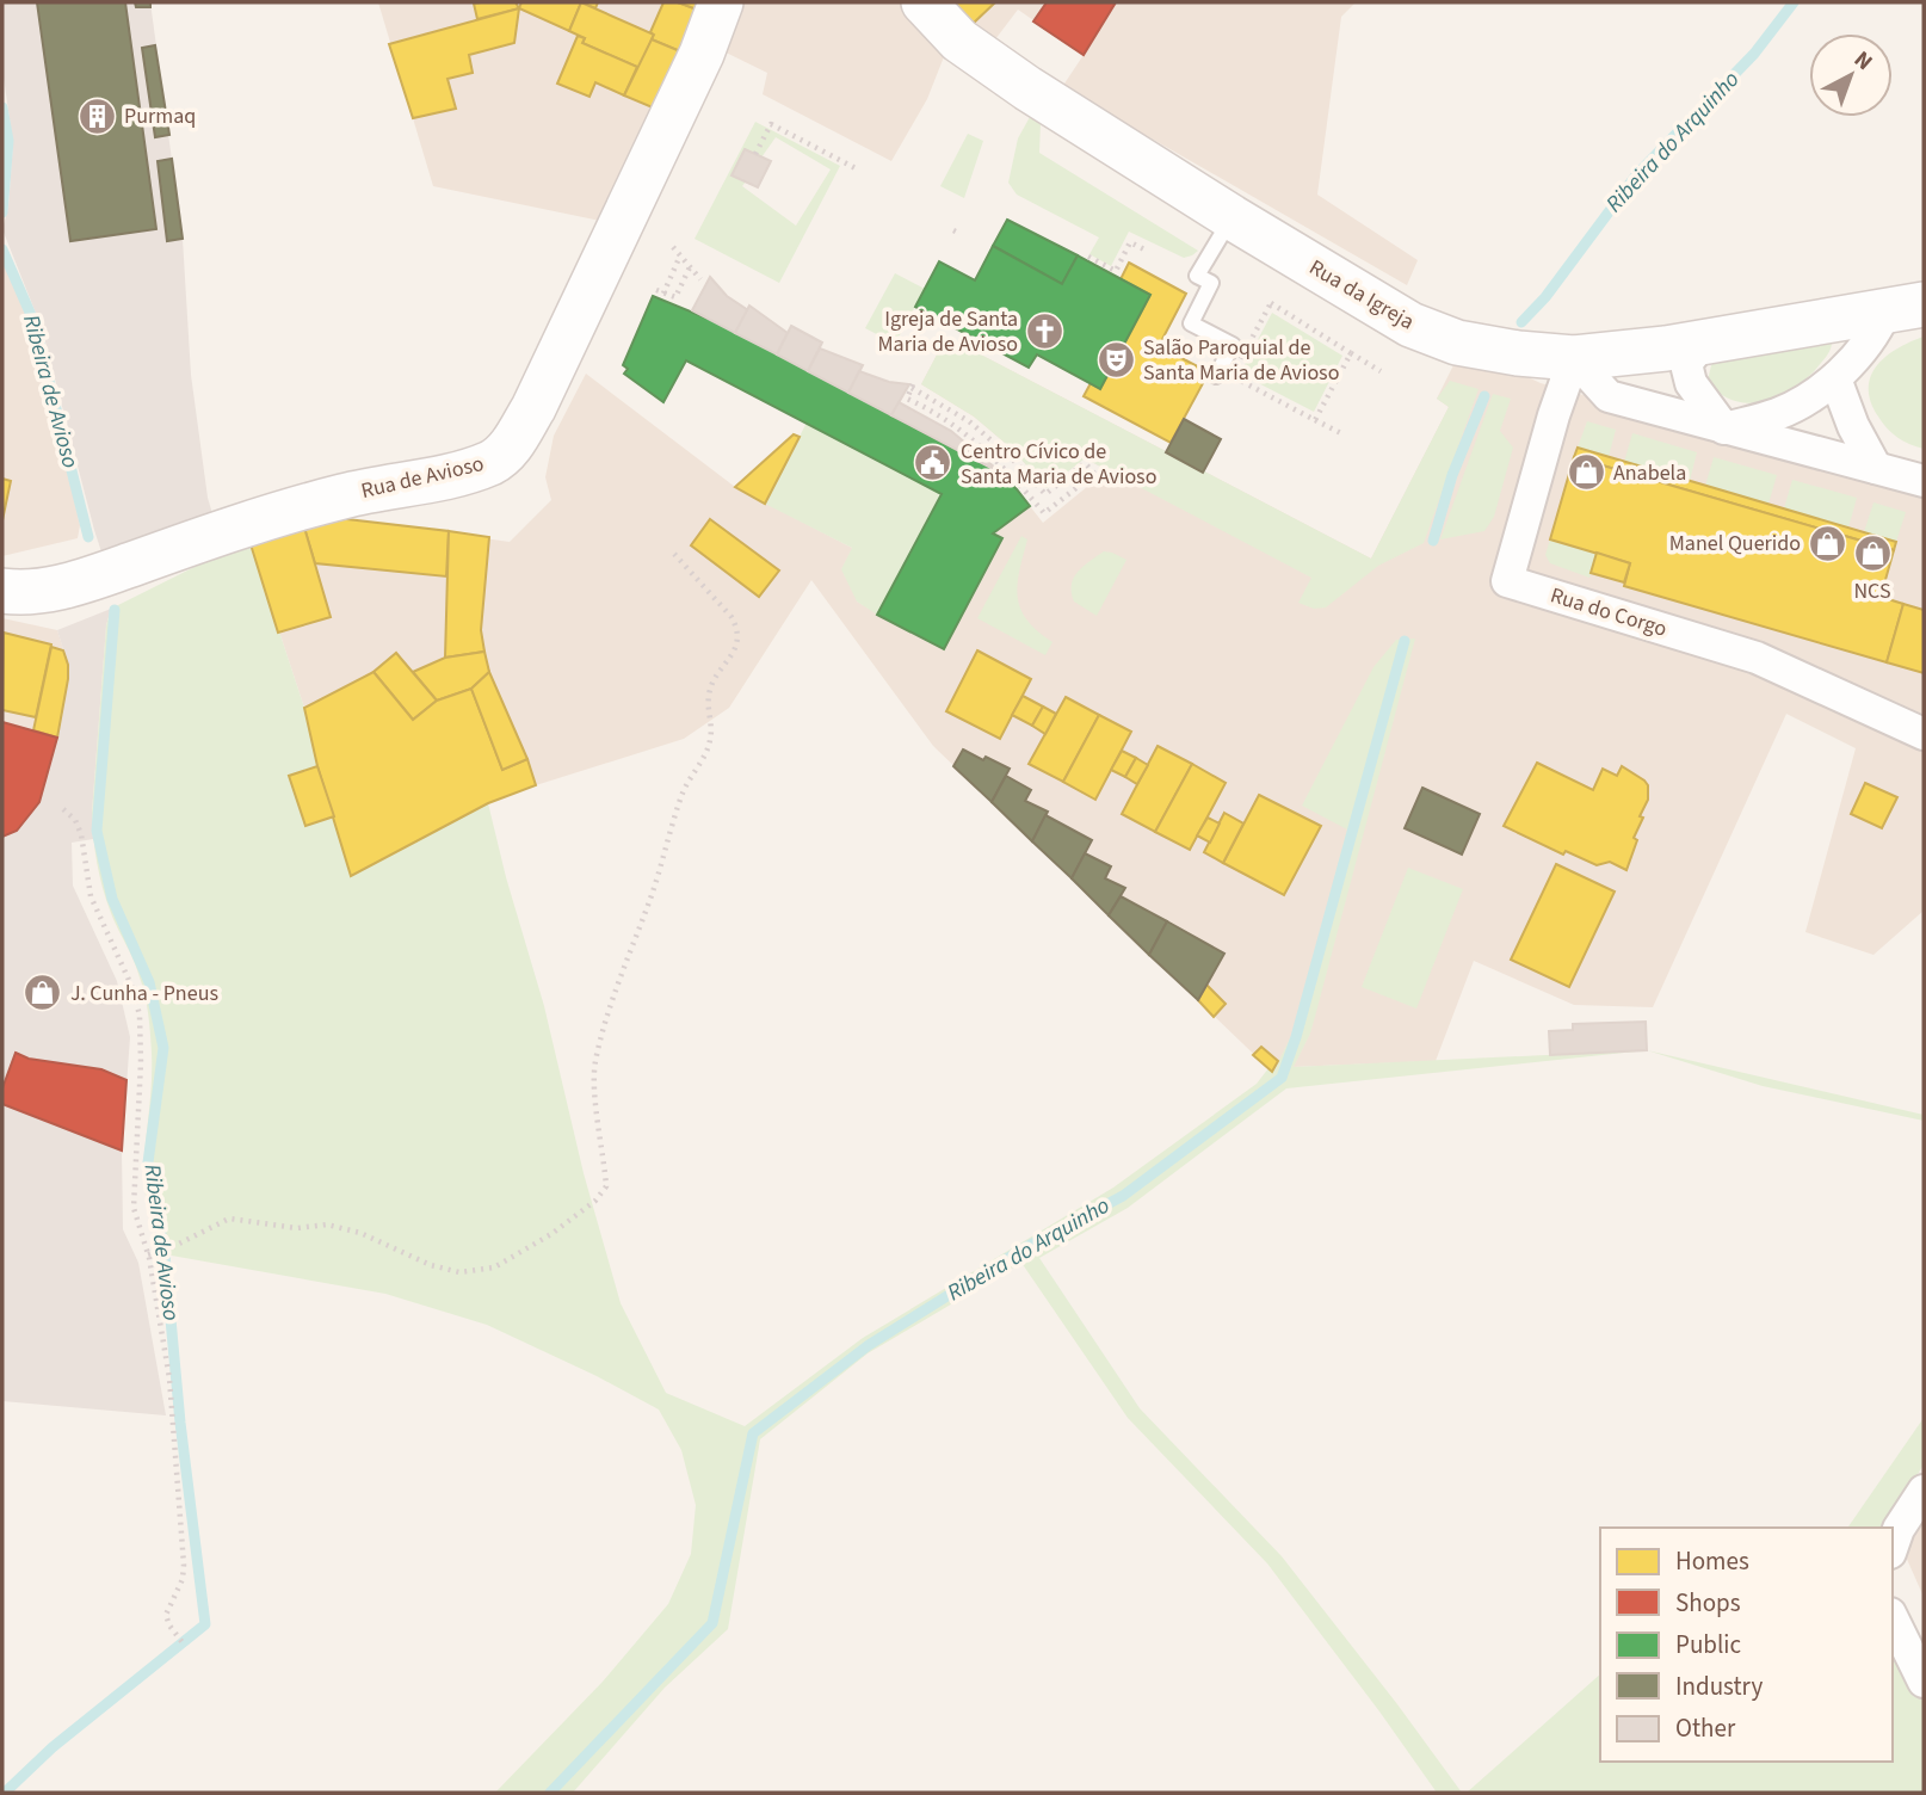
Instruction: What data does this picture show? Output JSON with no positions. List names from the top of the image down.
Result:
{
  "streets": {
    "street": ["Rua da Igreja", "Rua de Avioso", "Rua do Corgo"]
  },
  "crossings": [
    ["Rua da Igreja", "Rua do Corgo"]
  ],
  "water": ["Ribeira do Arquinho", "Ribeira de Avioso"],
  "places": {
    "building": ["Purmaq"],
    "church": ["Igreja de Santa Maria de Avioso"],
    "theatre": ["Salão Paroquial de Santa Maria de Avioso"],
    "public building": ["Centro Cívico de Santa Maria de Avioso"],
    "shop": [
      "Anabela",
      "Manel Querido",
      "NCS",
      "J. Cunha - Pneus"
    ]
  },
  "legend": [
    "Homes",
    "Shops",
    "Public",
    "Industry",
    "Other"
  ],
  "north": "top right"
}
